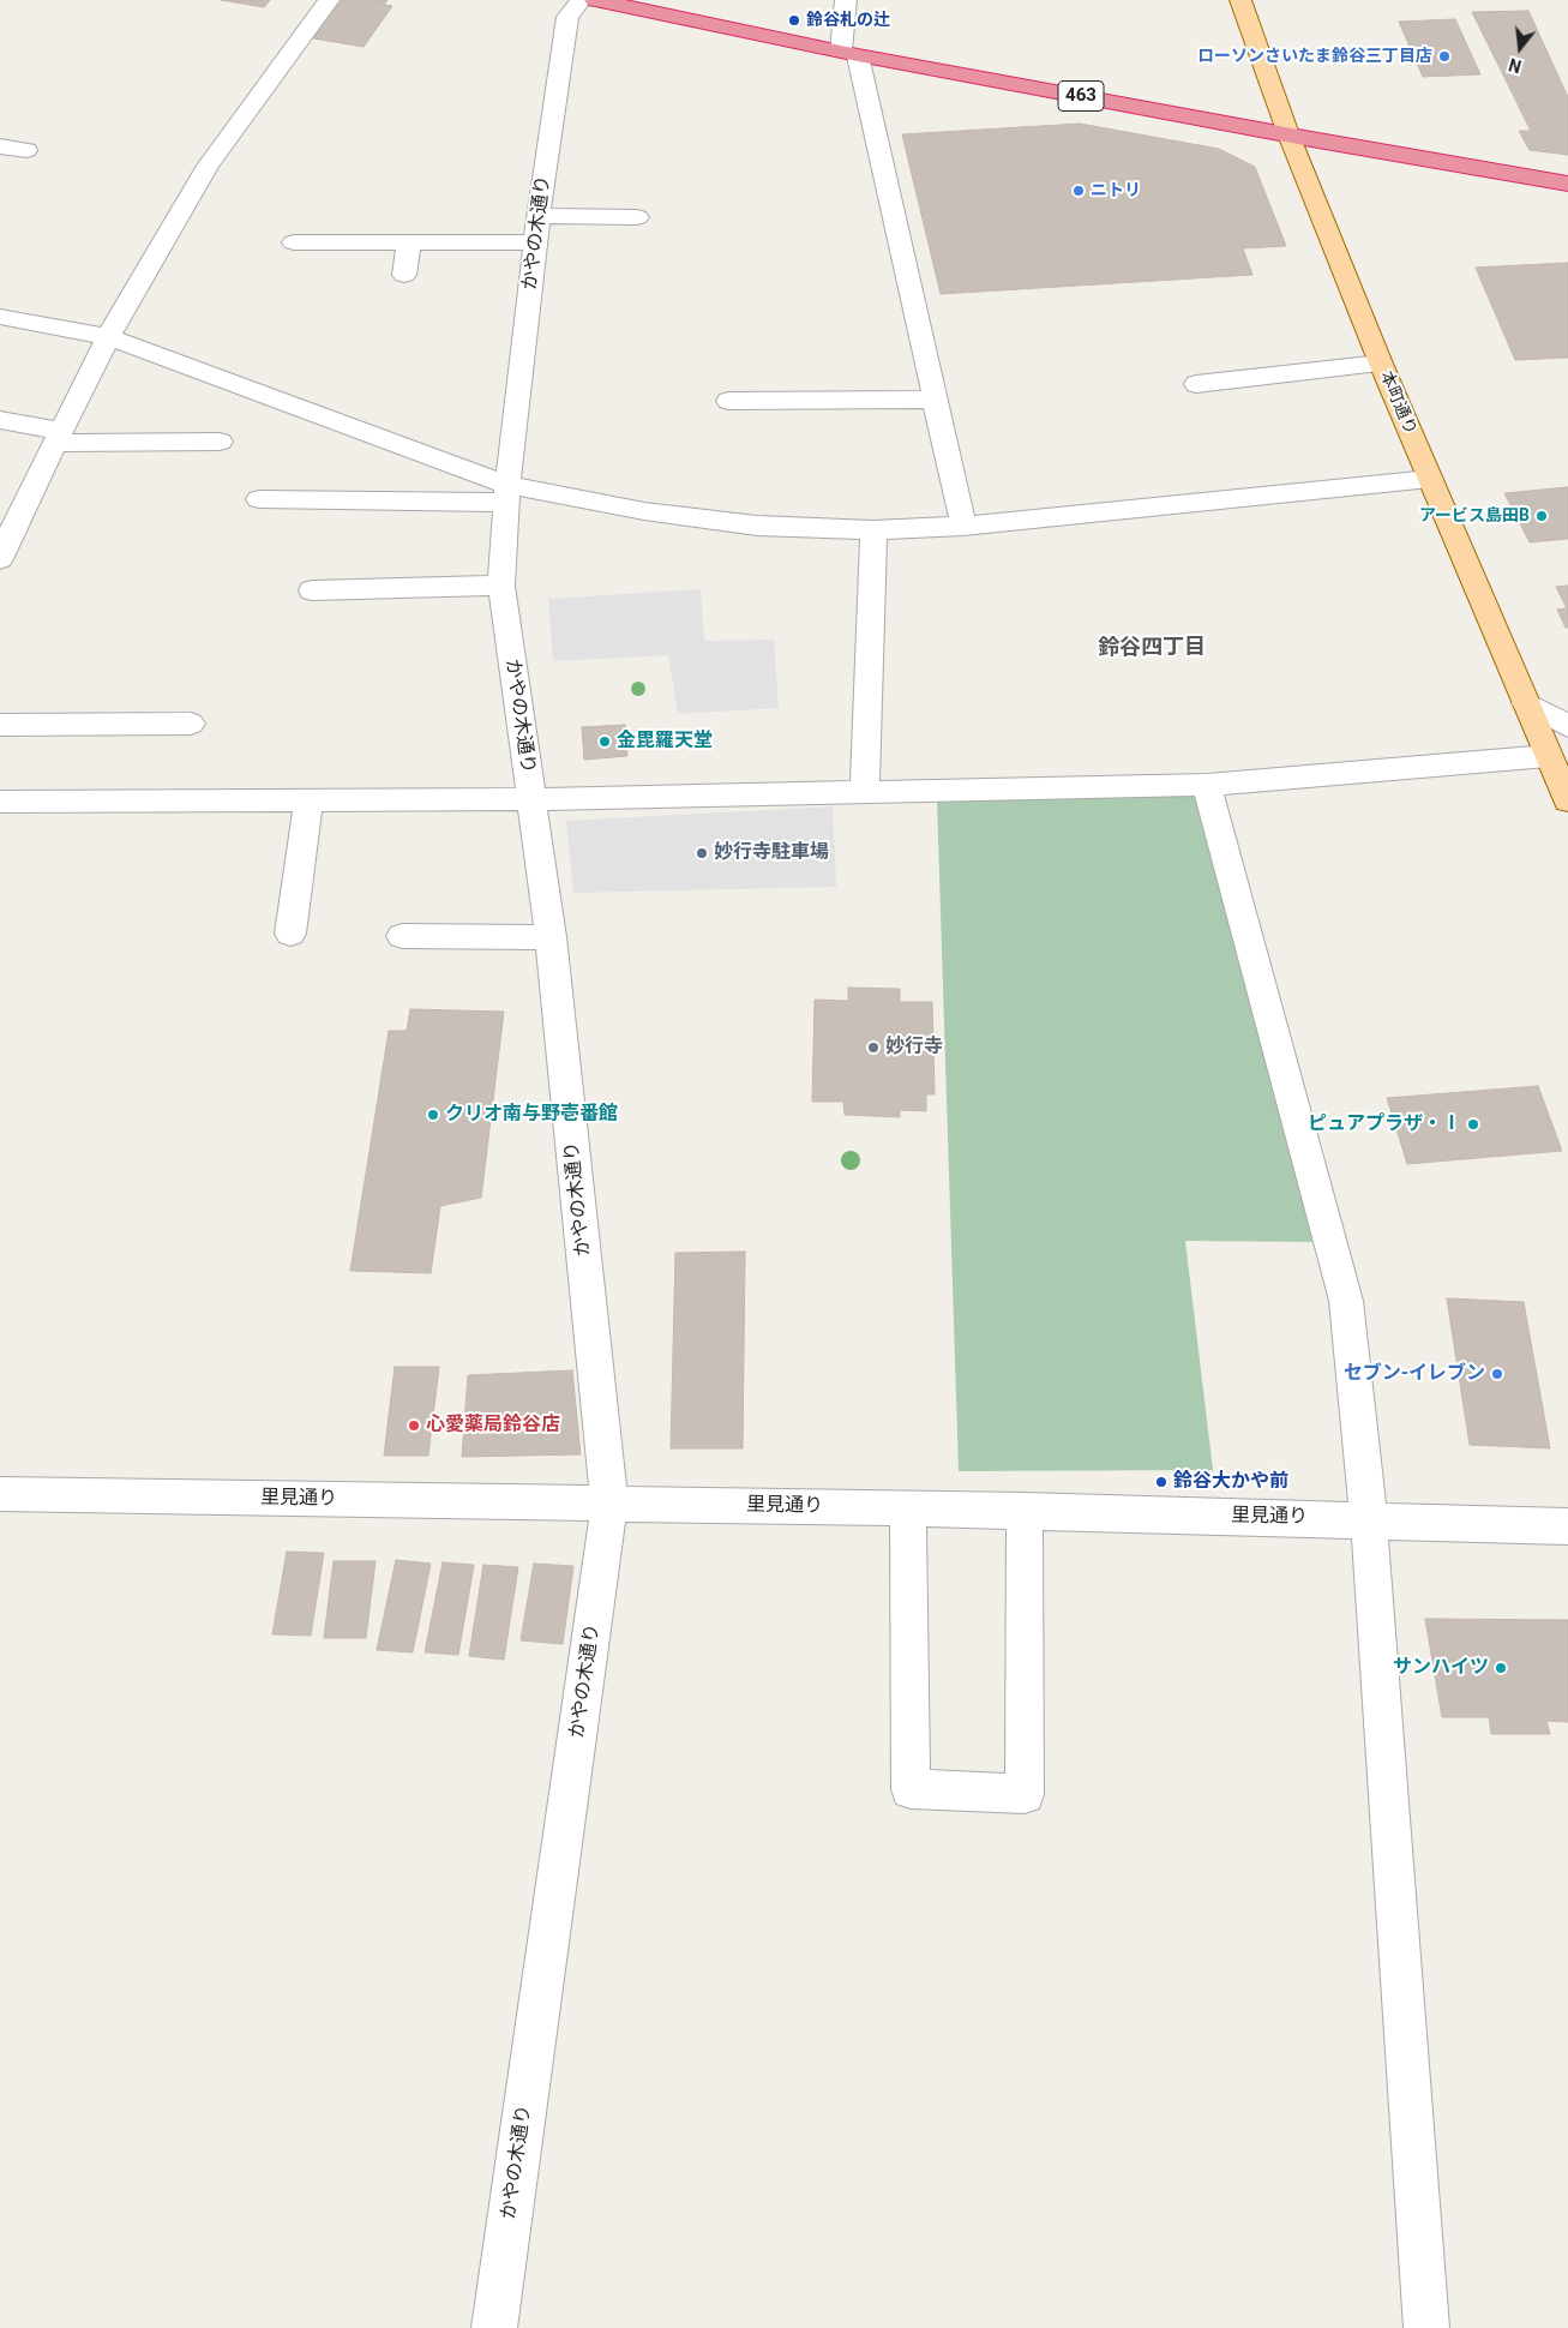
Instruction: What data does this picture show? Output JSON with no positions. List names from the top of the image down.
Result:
{
  "streets": {
    "highway": ["463"],
    "main road": ["本町通り"],
    "street": ["かやの木通り", "里見通り"]
  },
  "crossings": [
    ["463", "本町通り"],
    ["かやの木通り", "里見通り"]
  ],
  "districts": ["鈴谷四丁目"],
  "places": [
    "鈴谷札の辻",
    "ローソンさいたま鈴谷三丁目店",
    "ニトリ",
    "アービス島田B",
    "金毘羅天堂",
    "妙行寺駐車場",
    "妙行寺",
    "クリオ南与野壱番館",
    "ピュアプラザ・Ⅰ",
    "セブン-イレブン",
    "心愛薬局鈴谷店",
    "鈴谷大かや前",
    "サンハイツ"
  ],
  "north": "bottom"
}
